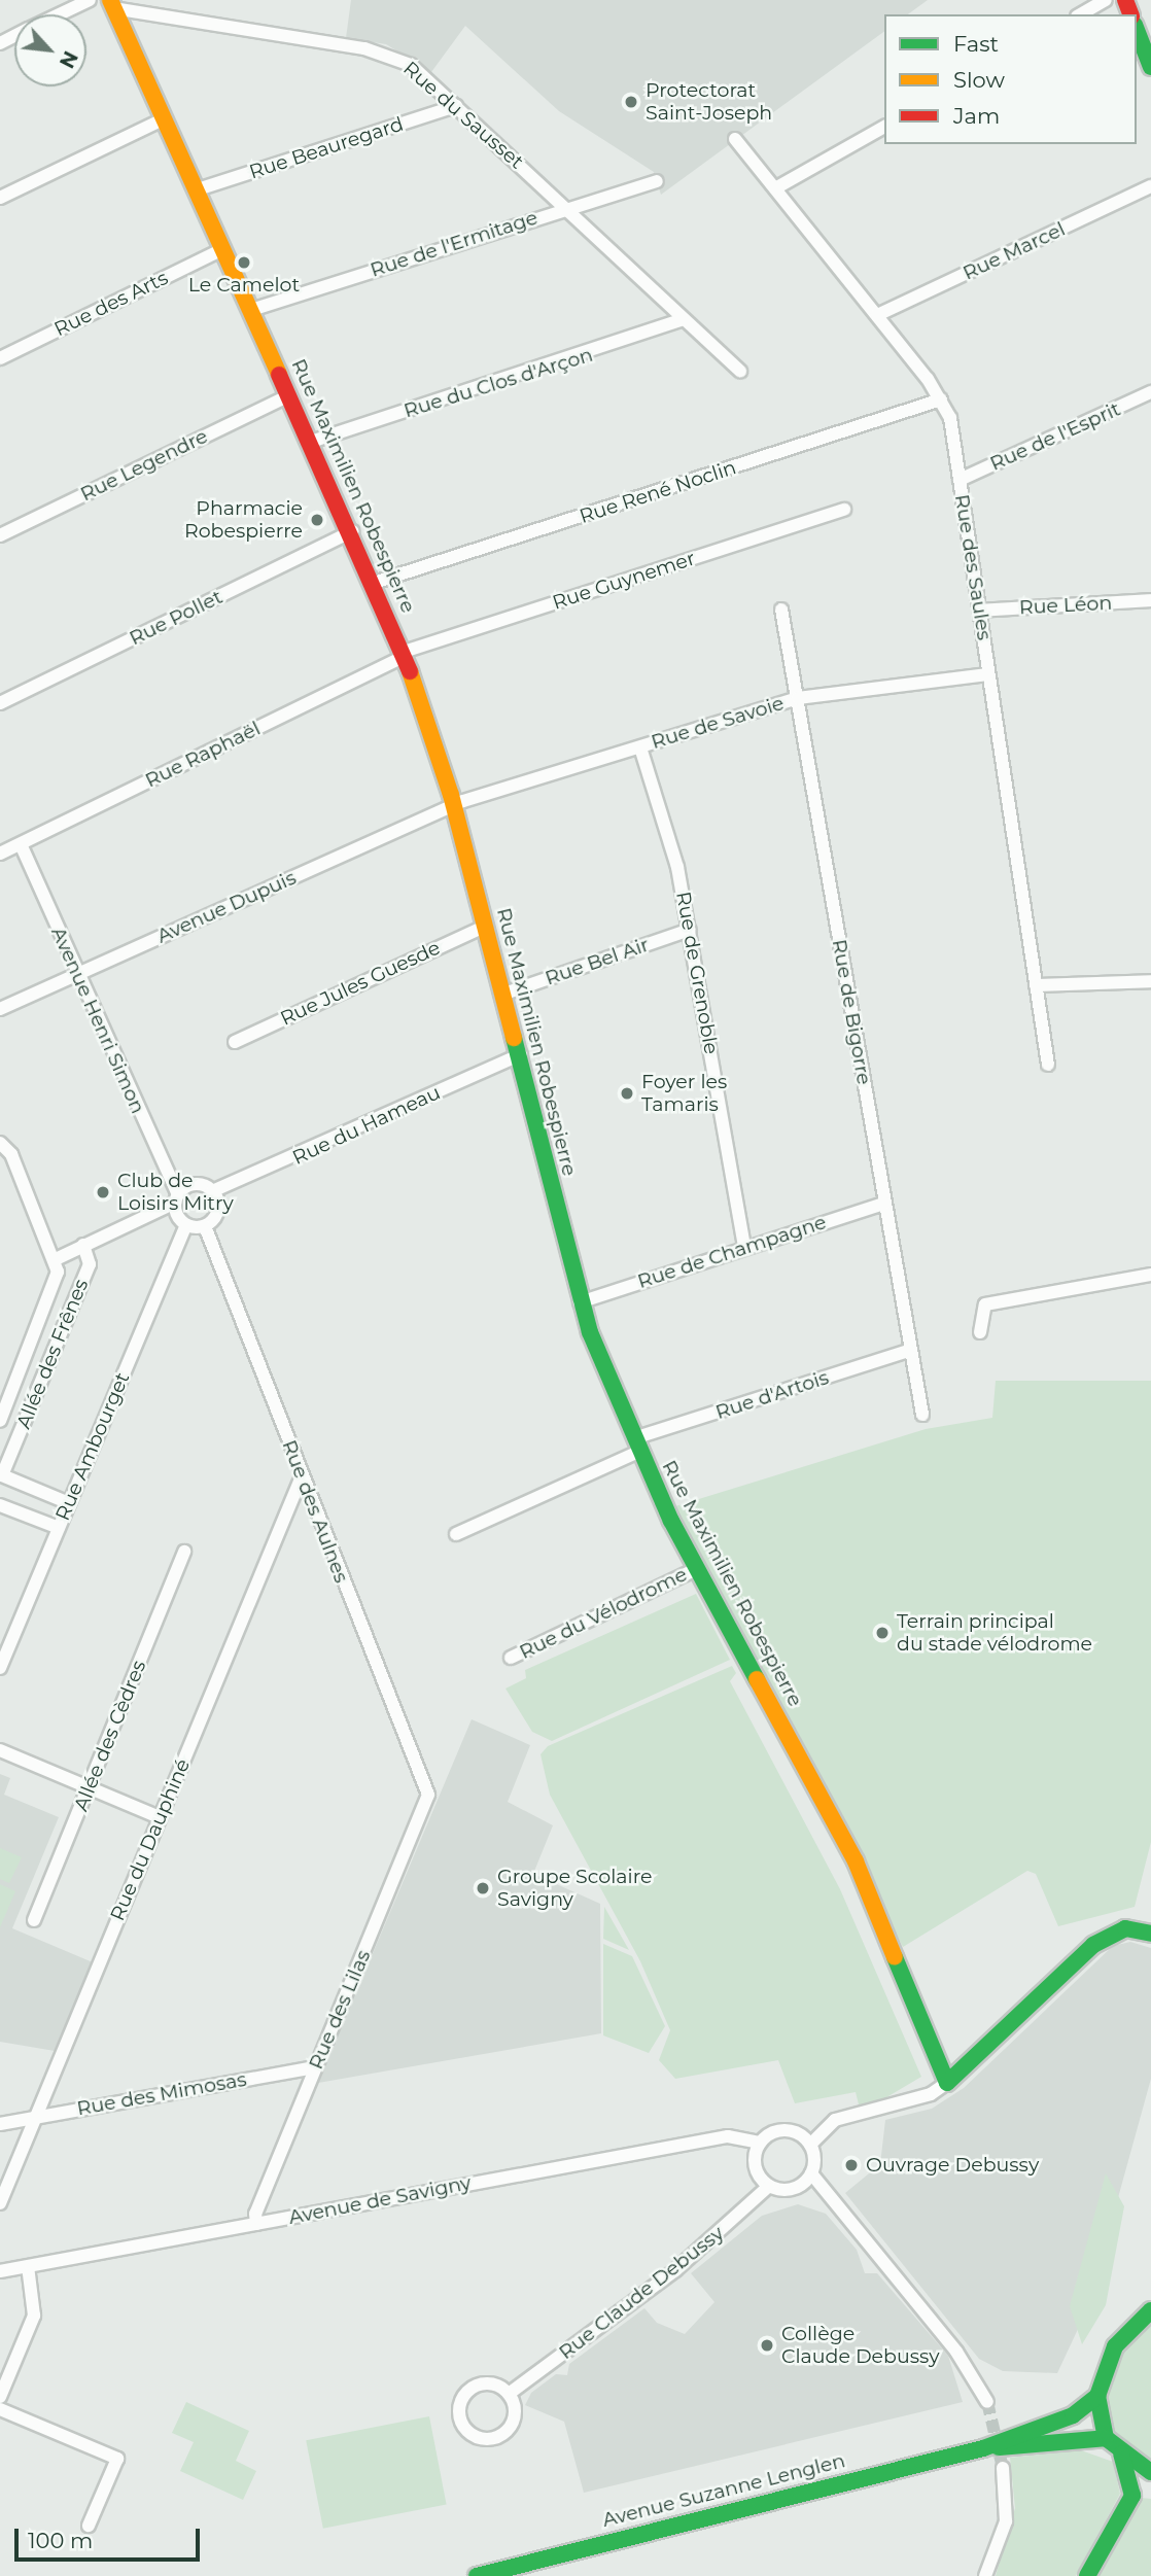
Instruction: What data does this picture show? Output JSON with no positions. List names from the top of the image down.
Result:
{
  "streets": {
    "main road": ["Rue Maximilien Robespierre", "Avenue Suzanne Lenglen"],
    "street": [
      "Rue du Sausset",
      "Rue Beauregard",
      "Rue de l'Ermitage",
      "Rue Marcel",
      "Rue des Arts",
      "Rue du Clos d'Arçon",
      "Rue de l'Esprit",
      "Rue Legendre",
      "Rue René Noclin",
      "Rue des Saules",
      "Rue Guynemer",
      "Rue Léon",
      "Rue Pollet",
      "Rue de Savoie",
      "Rue Raphaël",
      "Avenue Dupuis",
      "Rue Bel Air",
      "Rue de Grenoble",
      "Rue Jules Guesde",
      "Rue de Bigorre",
      "Avenue Henri Simon",
      "Rue du Hameau",
      "Rue de Champagne",
      "Allée des Frênes",
      "Rue d'Artois",
      "Rue Ambourget",
      "Rue des Aulnes",
      "Rue du Vélodrome",
      "Allée des Cèdres",
      "Rue du Dauphiné",
      "Rue des Lilas",
      "Rue des Mimosas",
      "Avenue de Savigny",
      "Rue Claude Debussy"
    ]
  },
  "crossings": [
    ["Rue du Sausset", "Rue Beauregard"],
    ["Rue du Sausset", "Rue de l'Ermitage"],
    ["Rue du Sausset", "Rue du Clos d'Arçon"],
    ["Rue du Sausset", "Rue Maximilien Robespierre"],
    ["Rue Beauregard", "Rue Maximilien Robespierre"],
    ["Rue de l'Ermitage", "Rue Maximilien Robespierre"],
    ["Rue Marcel", "Rue des Saules"],
    ["Rue des Arts", "Rue Maximilien Robespierre"],
    ["Rue du Clos d'Arçon", "Rue Maximilien Robespierre"],
    ["Rue de l'Esprit", "Rue des Saules"],
    ["Rue Legendre", "Rue Maximilien Robespierre"],
    ["Rue Maximilien Robespierre", "Rue René Noclin"],
    ["Rue Maximilien Robespierre", "Rue Guynemer"],
    ["Rue Maximilien Robespierre", "Rue Pollet"],
    ["Rue Maximilien Robespierre", "Rue de Savoie"],
    ["Rue Maximilien Robespierre", "Rue Raphaël"],
    ["Rue Maximilien Robespierre", "Avenue Dupuis"],
    ["Rue Maximilien Robespierre", "Rue Bel Air"],
    ["Rue Maximilien Robespierre", "Rue Jules Guesde"],
    ["Rue Maximilien Robespierre", "Rue du Hameau"],
    ["Rue Maximilien Robespierre", "Rue de Champagne"],
    ["Rue Maximilien Robespierre", "Rue d'Artois"],
    ["Rue Maximilien Robespierre", "Rue du Vélodrome"],
    ["Rue René Noclin", "Rue des Saules"],
    ["Rue des Saules", "Rue Léon"],
    ["Rue des Saules", "Rue de Savoie"],
    ["Rue Guynemer", "Rue Raphaël"],
    ["Rue de Savoie", "Avenue Dupuis"],
    ["Rue de Savoie", "Rue de Grenoble"],
    ["Rue de Savoie", "Rue de Bigorre"],
    ["Rue Raphaël", "Avenue Henri Simon"],
    ["Avenue Dupuis", "Avenue Henri Simon"],
    ["Rue Bel Air", "Rue de Grenoble"],
    ["Rue de Grenoble", "Rue de Champagne"],
    ["Rue de Bigorre", "Rue de Champagne"],
    ["Rue de Bigorre", "Rue d'Artois"],
    ["Avenue Henri Simon", "Rue du Hameau"],
    ["Avenue Henri Simon", "Rue Ambourget"],
    ["Avenue Henri Simon", "Rue des Aulnes"],
    ["Rue du Hameau", "Rue Ambourget"],
    ["Rue du Hameau", "Rue des Aulnes"],
    ["Allée des Frênes", "Rue Ambourget"],
    ["Rue Ambourget", "Rue des Aulnes"],
    ["Rue des Aulnes", "Rue du Dauphiné"],
    ["Rue des Aulnes", "Rue des Lilas"],
    ["Rue du Dauphiné", "Rue des Mimosas"],
    ["Rue des Lilas", "Rue des Mimosas"],
    ["Rue des Lilas", "Avenue de Savigny"],
    ["Avenue de Savigny", "Rue Claude Debussy"]
  ],
  "places": [
    "Protectorat Saint-Joseph",
    "Le Camelot",
    "Pharmacie Robespierre",
    "Foyer les Tamaris",
    "Club de Loisirs Mitry",
    "Terrain principal du stade vélodrome",
    "Groupe Scolaire Savigny",
    "Ouvrage Debussy",
    "Collège Claude Debussy"
  ],
  "legend": ["Fast", "Slow", "Jam"],
  "scale_bar": "100 m",
  "north": "bottom right"
}
